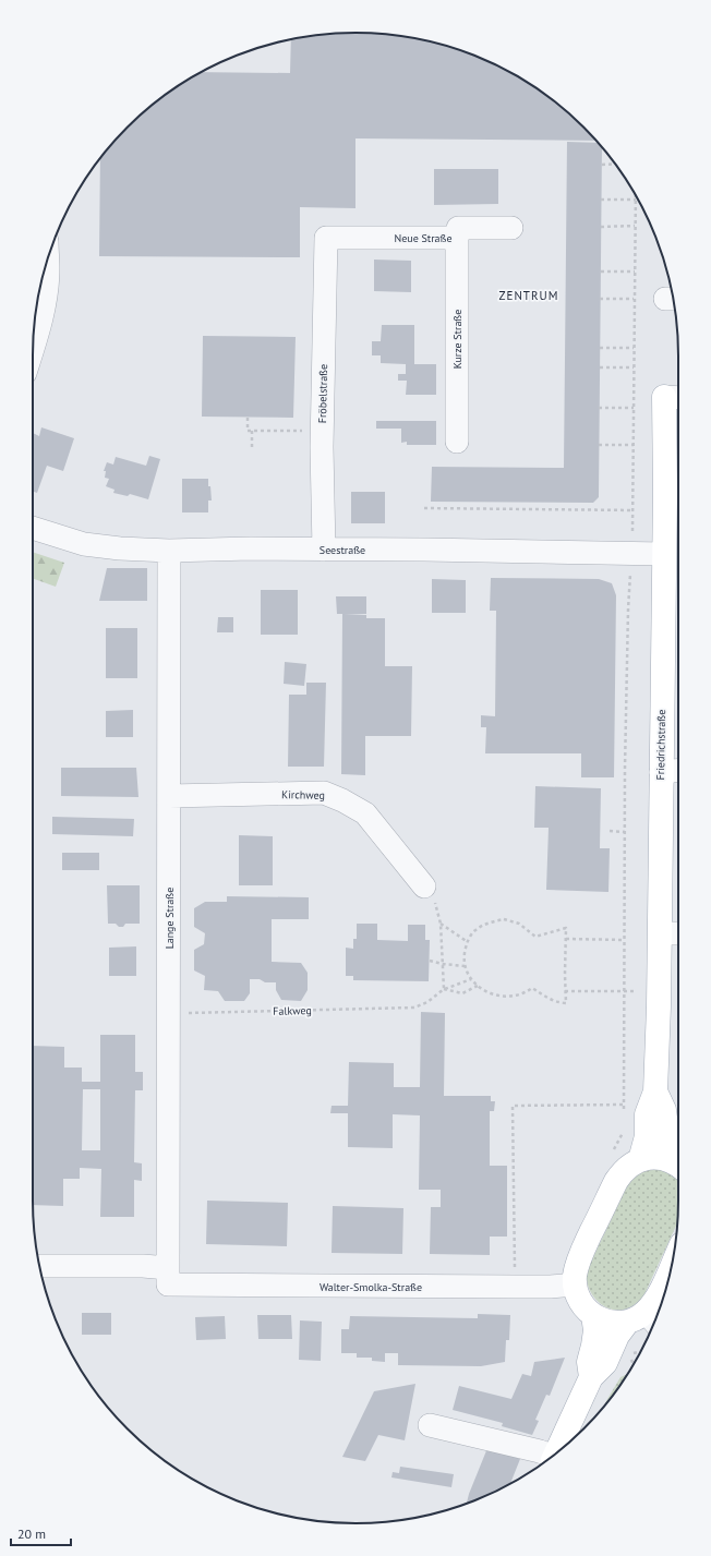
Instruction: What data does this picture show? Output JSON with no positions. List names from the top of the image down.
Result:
{
  "streets": {
    "main road": ["Friedrichstraße"],
    "street": [
      "Neue Straße",
      "Kurze Straße",
      "Fröbelstraße",
      "Seestraße",
      "Kirchweg",
      "Lange Straße",
      "Walter-Smolka-Straße"
    ],
    "path": ["Falkweg"]
  },
  "crossings": [
    ["Neue Straße", "Kurze Straße"],
    ["Neue Straße", "Fröbelstraße"],
    ["Fröbelstraße", "Seestraße"],
    ["Seestraße", "Friedrichstraße"],
    ["Seestraße", "Lange Straße"],
    ["Kirchweg", "Lange Straße"],
    ["Lange Straße", "Falkweg"],
    ["Lange Straße", "Walter-Smolka-Straße"]
  ],
  "districts": ["ZENTRUM"],
  "scale_bar": "20 m"
}
